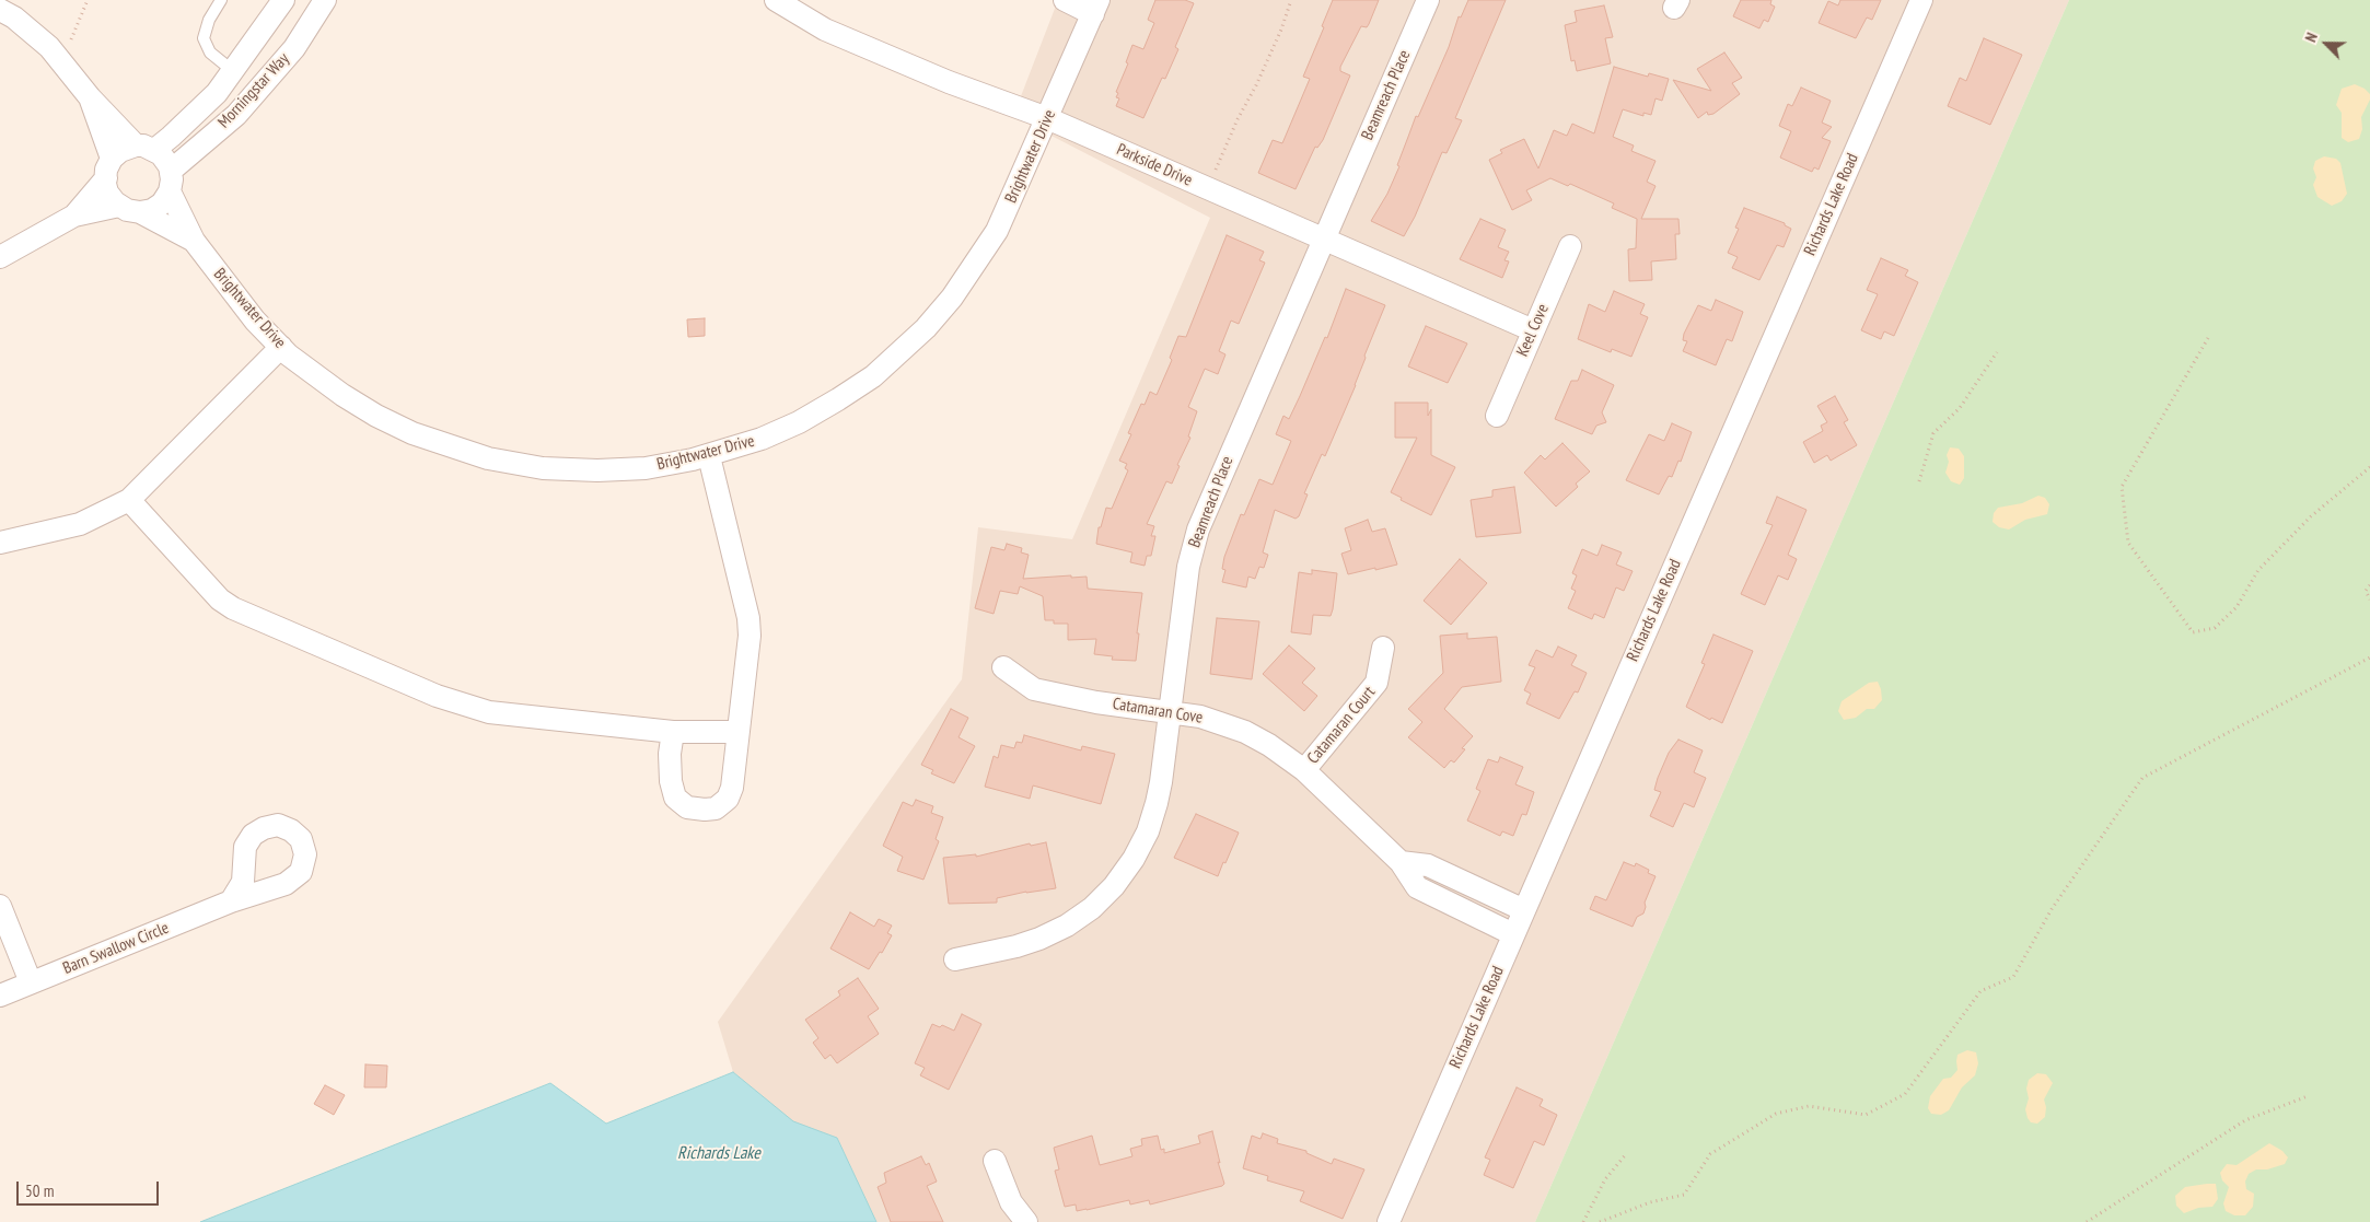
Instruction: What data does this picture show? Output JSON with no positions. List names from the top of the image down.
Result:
{
  "streets": {
    "street": [
      "Morningstar Way",
      "Beamreach Place",
      "Brightwater Drive",
      "Parkside Drive",
      "Richards Lake Road",
      "Keel Cove",
      "Catamaran Cove",
      "Catamaran Court",
      "Barn Swallow Circle"
    ]
  },
  "crossings": [
    ["Beamreach Place", "Parkside Drive"],
    ["Beamreach Place", "Catamaran Cove"],
    ["Brightwater Drive", "Parkside Drive"],
    ["Parkside Drive", "Keel Cove"],
    ["Richards Lake Road", "Catamaran Cove"],
    ["Catamaran Cove", "Catamaran Court"]
  ],
  "water": ["Richards Lake"],
  "scale_bar": "50 m",
  "north": "top left"
}
